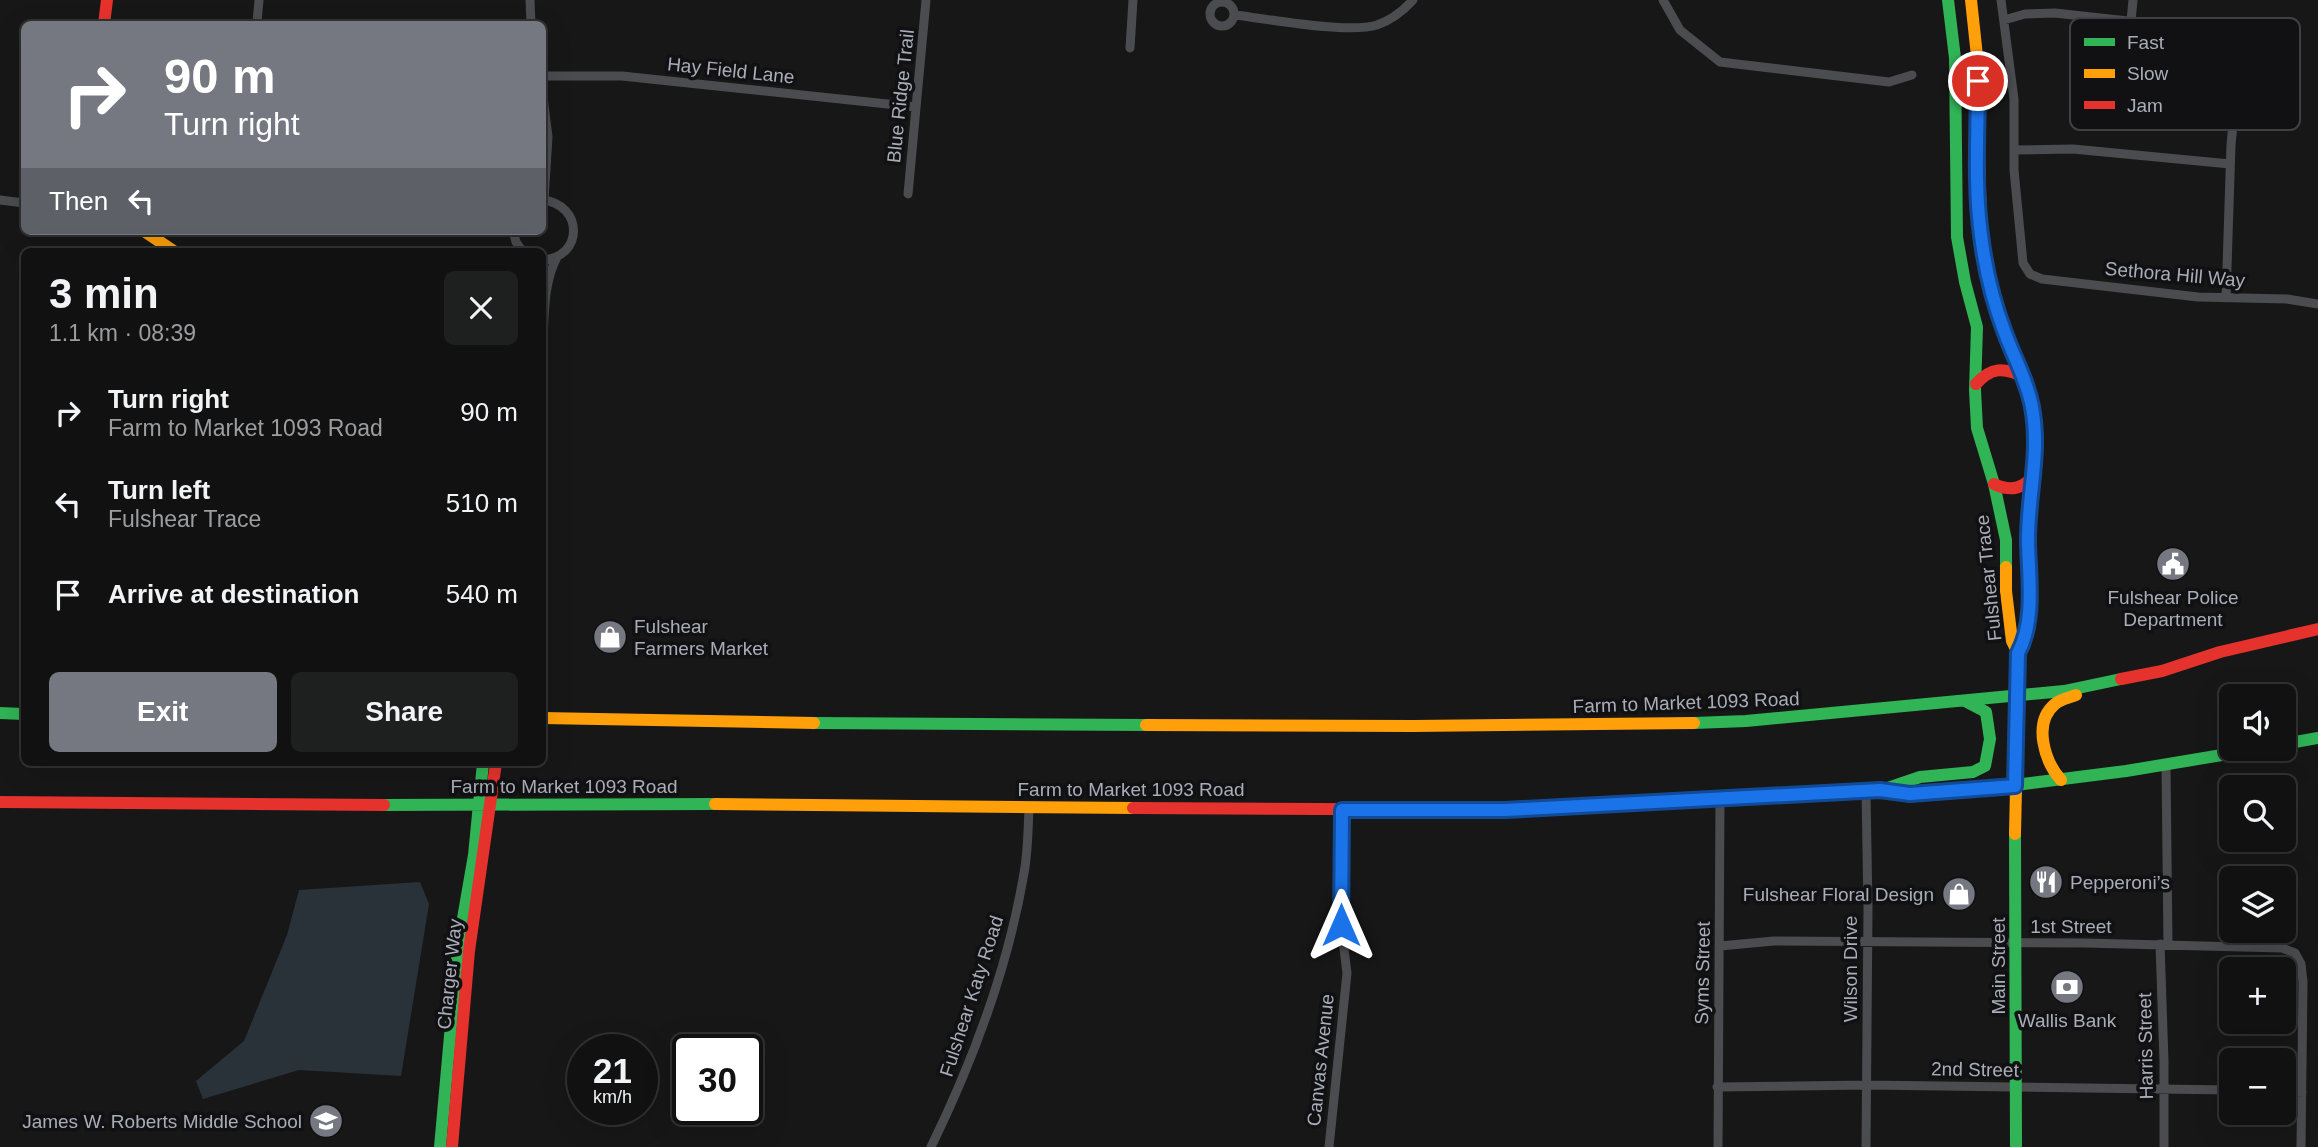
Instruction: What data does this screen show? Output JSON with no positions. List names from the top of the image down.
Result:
{
  "streets": {
    "main road": [
      "Fulshear Trace",
      "Farm to Market 1093 Road",
      "Main Street",
      "Charger Way"
    ],
    "street": [
      "Hay Field Lane",
      "Blue Ridge Trail",
      "Sethora Hill Way",
      "1st Street",
      "Wilson Drive",
      "Syms Street",
      "Fulshear Katy Road",
      "Harris Street",
      "Canvas Avenue",
      "2nd Street"
    ]
  },
  "crossings": [
    ["Hay Field Lane", "Blue Ridge Trail"],
    ["Fulshear Trace", "Farm to Market 1093 Road"],
    ["Fulshear Trace", "Main Street"],
    ["Farm to Market 1093 Road", "Main Street"],
    ["Farm to Market 1093 Road", "Wilson Drive"],
    ["Farm to Market 1093 Road", "Syms Street"],
    ["Farm to Market 1093 Road", "Charger Way"],
    ["Farm to Market 1093 Road", "Fulshear Katy Road"],
    ["Farm to Market 1093 Road", "Harris Street"],
    ["Farm to Market 1093 Road", "Canvas Avenue"],
    ["1st Street", "Main Street"],
    ["1st Street", "Wilson Drive"],
    ["1st Street", "Syms Street"],
    ["1st Street", "Harris Street"],
    ["Main Street", "2nd Street"],
    ["Wilson Drive", "2nd Street"],
    ["Syms Street", "2nd Street"],
    ["Harris Street", "2nd Street"]
  ],
  "places": {
    "public building": ["Fulshear Police Department"],
    "shop": ["Fulshear Farmers Market", "Fulshear Floral Design"],
    "restaurant": ["Pepperoni’s"],
    "bank": ["Wallis Bank"],
    "school or university": ["James W. Roberts Middle School"]
  },
  "legend": ["Fast", "Slow", "Jam"],
  "page": {
    "turn": ["90 m", "Turn right"],
    "then": "Then",
    "heading": ["3 min", "1.1 km · 08:39"],
    "list": [
      {
        "name": "Turn right",
        "note": "Farm to Market 1093 Road",
        "value": "90 m"
      },
      {
        "name": "Turn left",
        "note": "Fulshear Trace",
        "value": "510 m"
      },
      {
        "name": "Arrive at destination",
        "value": "540 m"
      }
    ],
    "buttons": ["Exit", "Share"],
    "map_buttons": ["+", "−"],
    "speed": "21 km/h",
    "limit": "30"
  }
}
